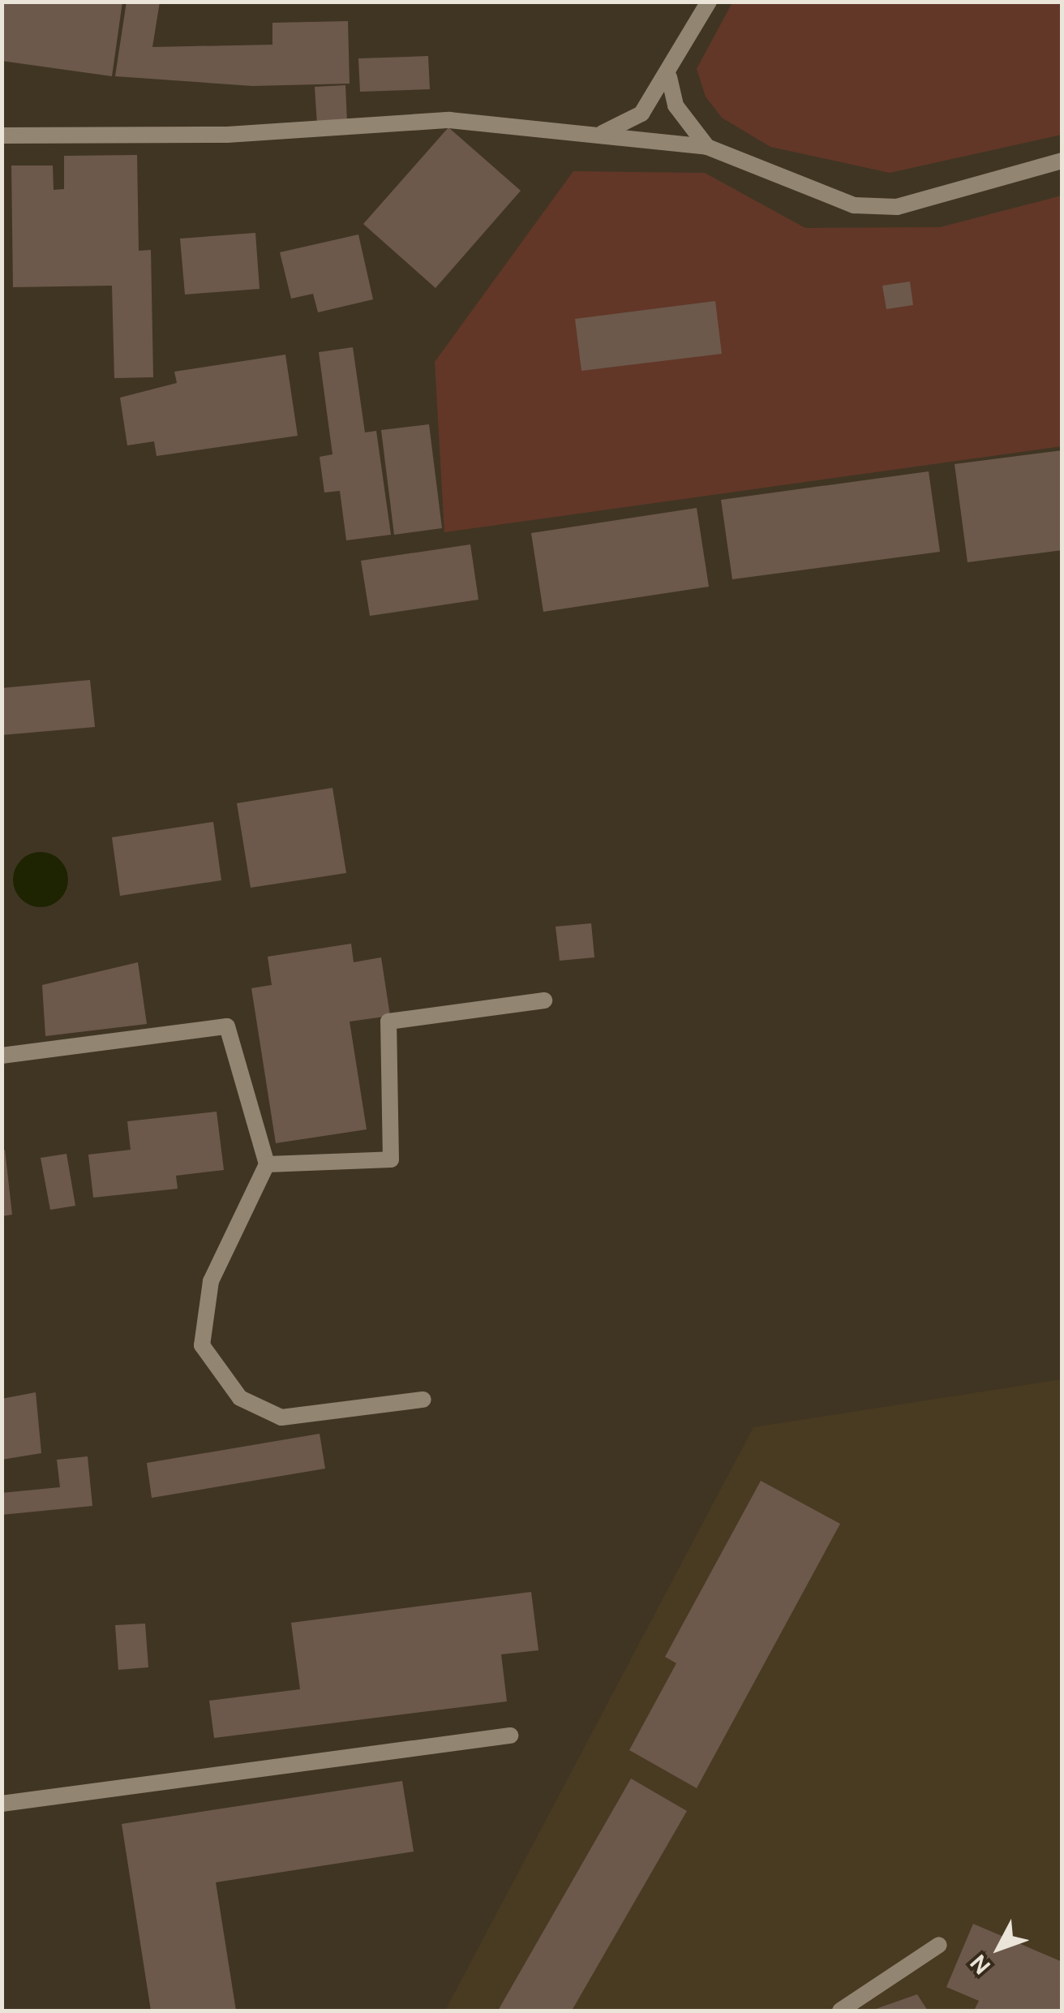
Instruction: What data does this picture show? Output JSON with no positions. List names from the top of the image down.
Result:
{
  "north": "bottom left"
}
